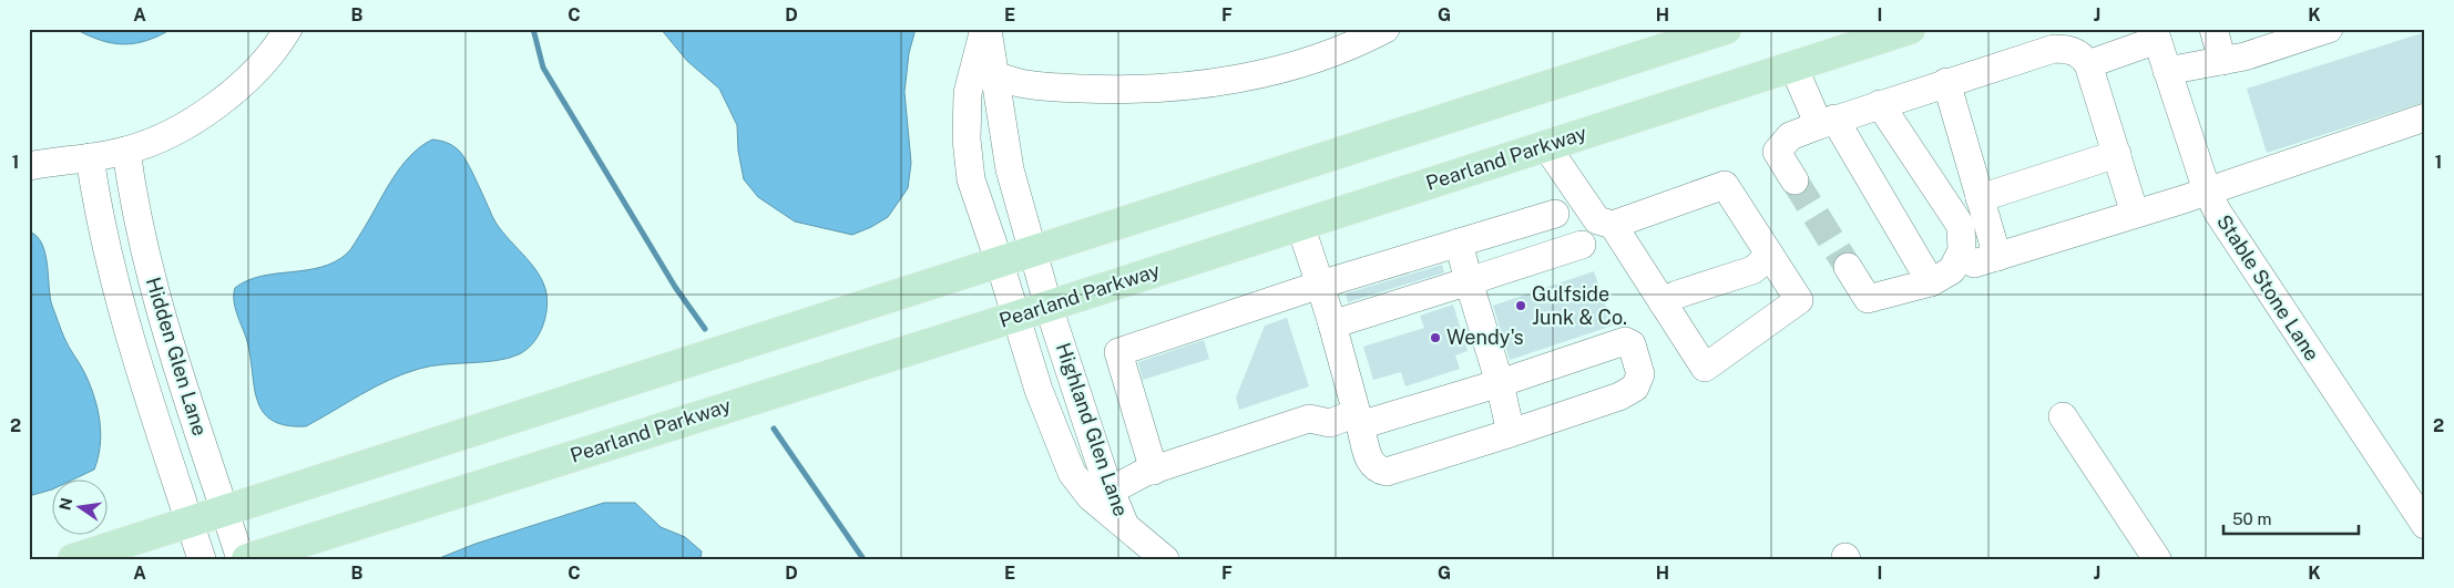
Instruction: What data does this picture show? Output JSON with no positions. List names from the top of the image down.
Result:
{
  "streets": {
    "main road": ["Pearland Parkway"],
    "street": ["Stable Stone Lane", "Hidden Glen Lane", "Highland Glen Lane"]
  },
  "crossings": [
    ["Pearland Parkway", "Highland Glen Lane"]
  ],
  "places": ["Gulfside Junk & Co.", "Wendy's"],
  "scale_bar": "50 m",
  "north": "left",
  "grid": {
    "columns": [
      "A",
      "B",
      "C",
      "D",
      "E",
      "F",
      "G",
      "H",
      "I",
      "J",
      "K"
    ],
    "rows": ["1", "2"]
  }
}
